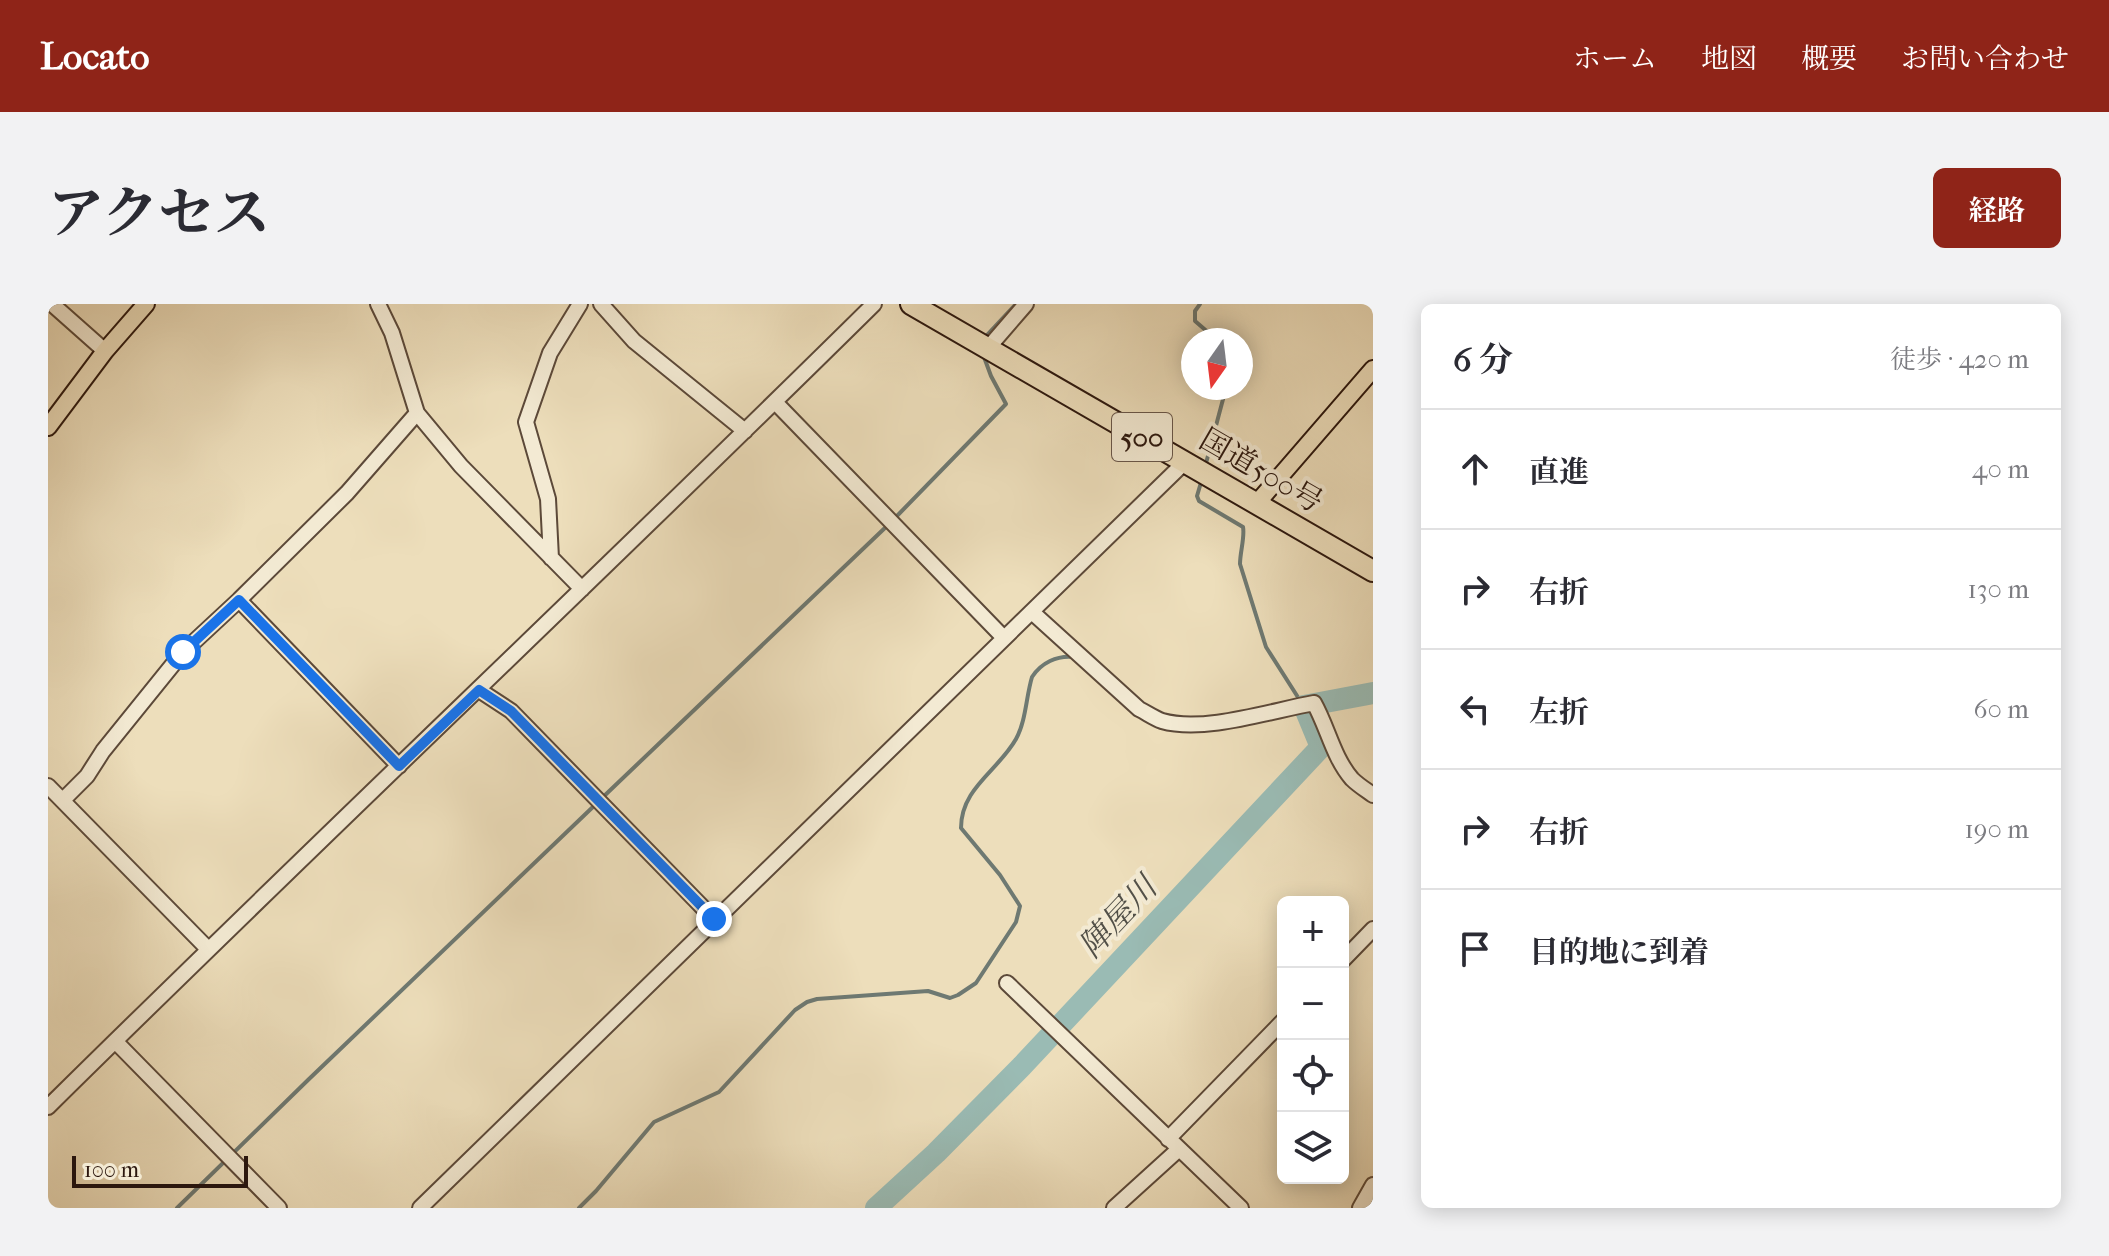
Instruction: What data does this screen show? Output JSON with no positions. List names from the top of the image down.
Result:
{
  "streets": {
    "highway": ["500", "国道500号"]
  },
  "water": ["陣屋川"],
  "scale_bar": "100 m",
  "north": "bottom",
  "page": {
    "header": "Locato",
    "nav": [
      "ホーム",
      "地図",
      "概要",
      "お問い合わせ"
    ],
    "title": "アクセス",
    "buttons": "経路",
    "heading": ["6 分", "徒歩 · 420 m"],
    "list": [
      ["直進", "40 m"],
      ["右折", "130 m"],
      ["左折", "60 m"],
      ["右折", "190 m"],
      "目的地に到着"
    ],
    "map_buttons": ["+", "−"],
    "scale": "100 m"
  }
}
